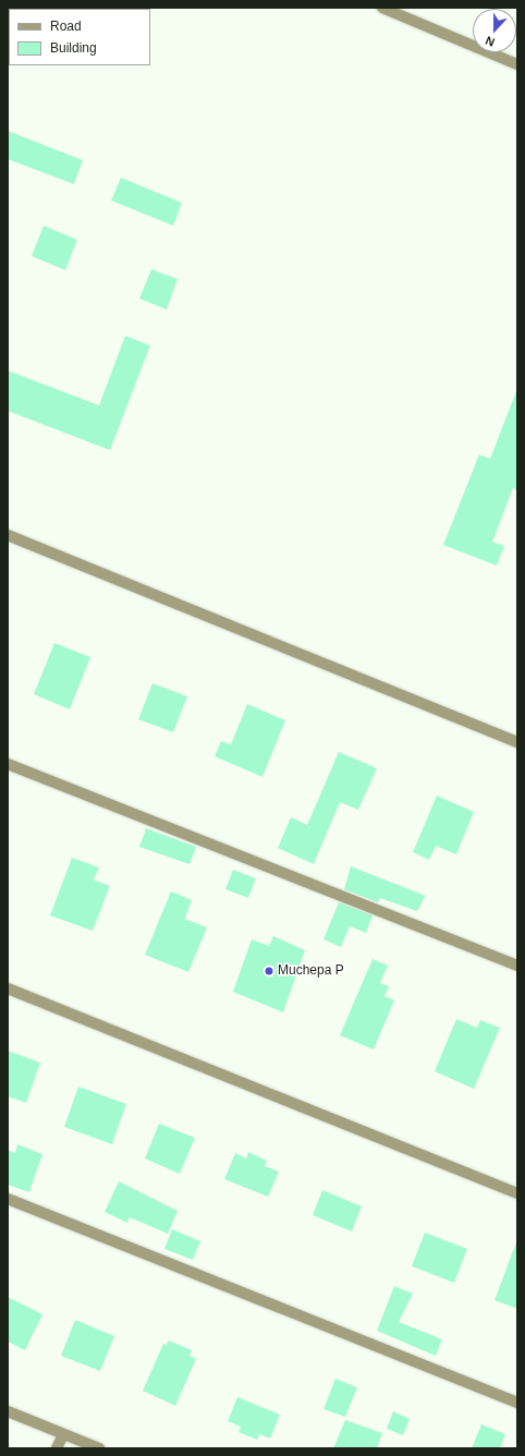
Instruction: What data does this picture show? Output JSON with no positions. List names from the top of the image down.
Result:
{
  "places": ["Muchepa P"],
  "legend": ["Road", "Building"],
  "north": "bottom"
}
